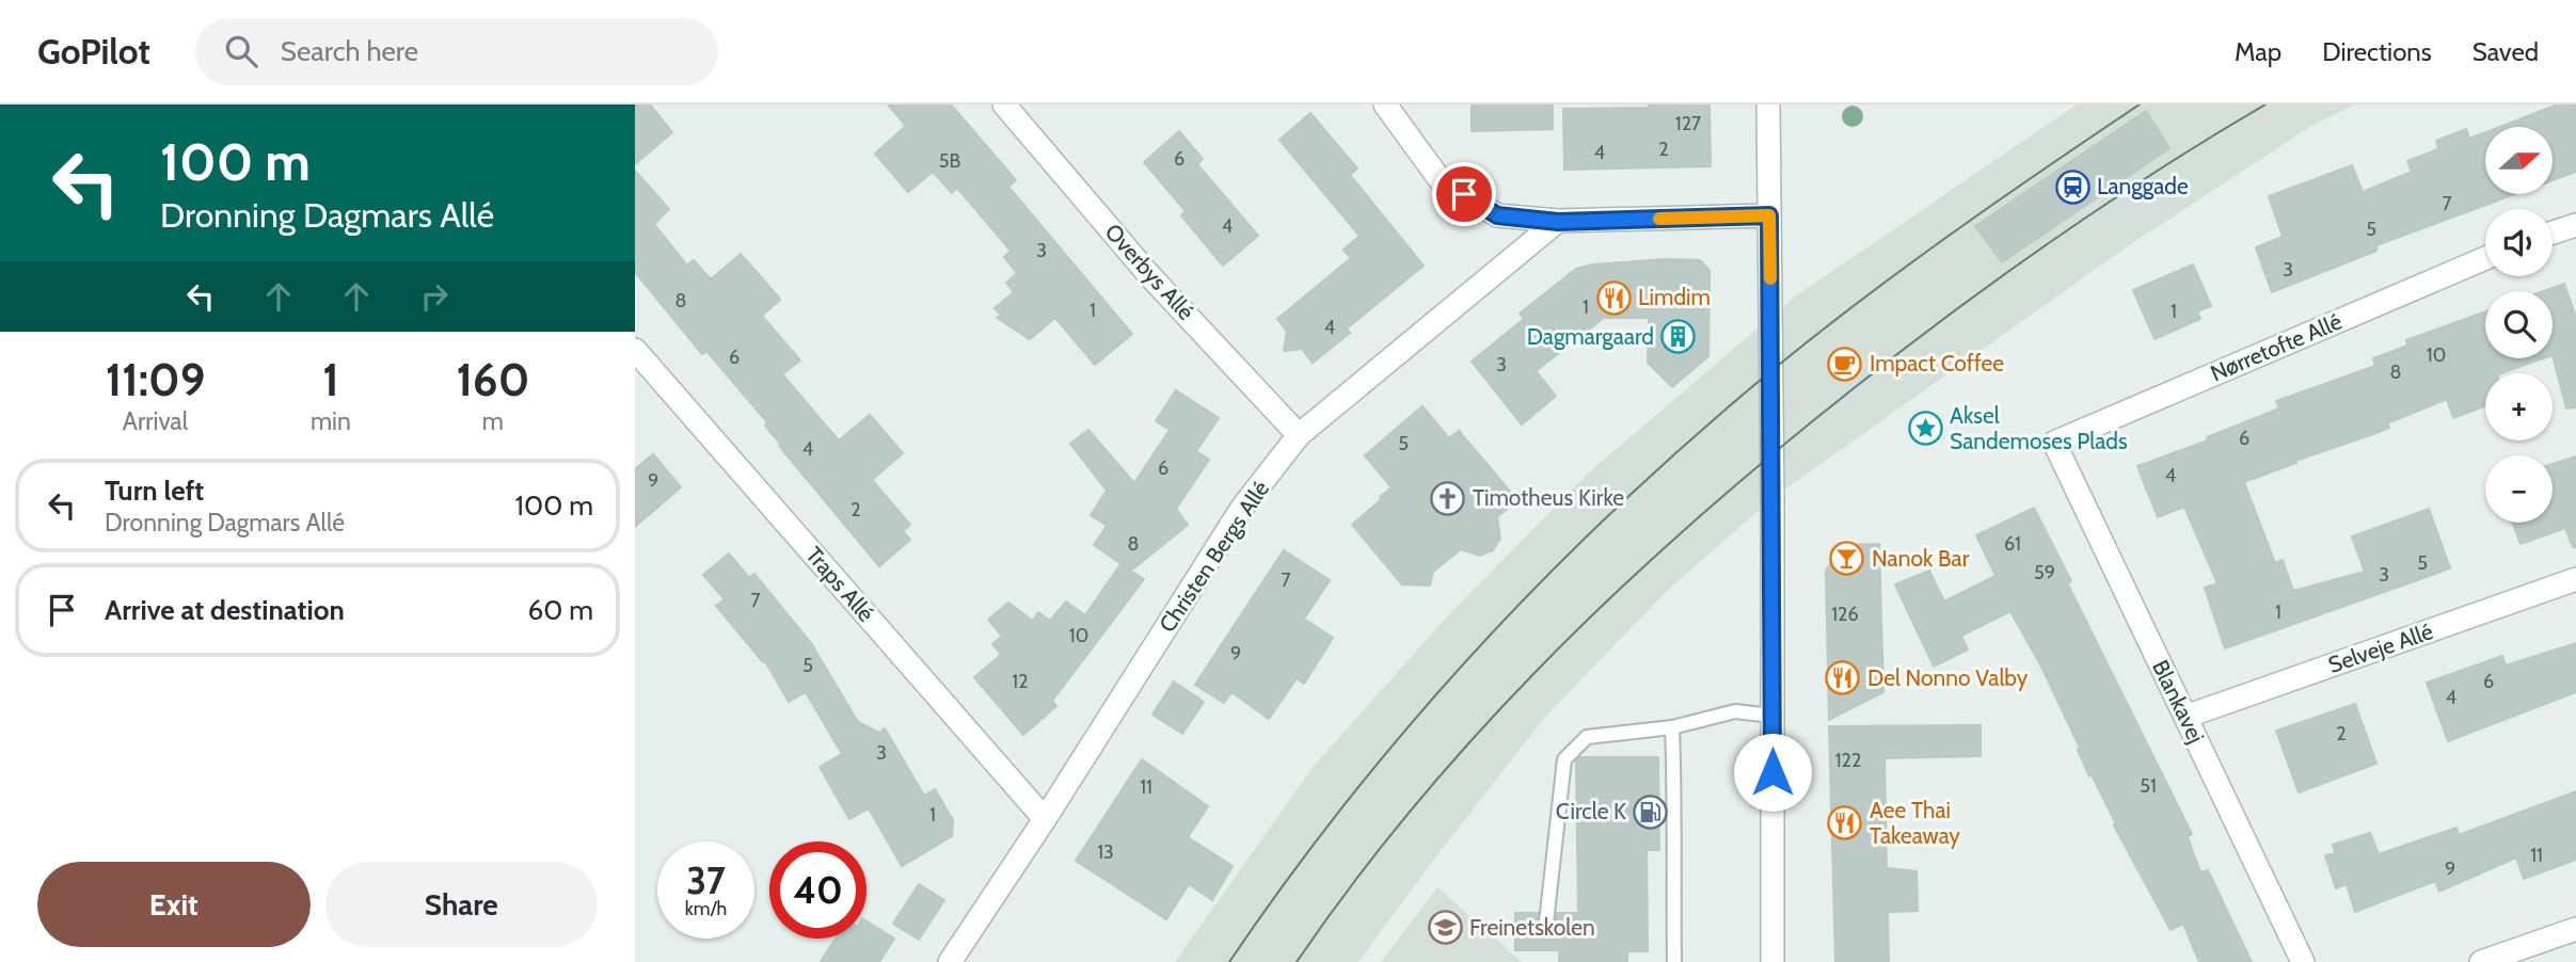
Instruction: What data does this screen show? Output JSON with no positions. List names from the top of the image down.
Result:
{
  "streets": {
    "street": [
      "Overbys Allé",
      "Nørretofte Allé",
      "Christen Bergs Allé",
      "Traps Allé",
      "Selveje Allé",
      "Blankavej"
    ]
  },
  "crossings": [
    ["Overbys Allé", "Christen Bergs Allé"],
    ["Nørretofte Allé", "Blankavej"],
    ["Christen Bergs Allé", "Traps Allé"],
    ["Selveje Allé", "Blankavej"]
  ],
  "places": {
    "station": ["Langgade"],
    "restaurant": ["Limdim", "Del Nonno Valby", "Aee Thai Takeaway"],
    "building": ["Dagmargaard"],
    "cafe": ["Impact Coffee"],
    "place": ["Aksel Sandemoses Plads"],
    "church": ["Timotheus Kirke"],
    "bar": ["Nanok Bar"],
    "fuel station": ["Circle K"],
    "school or university": ["Freinetskolen"]
  },
  "house_numbers": [
    "127",
    "2",
    "4",
    "6",
    "5B",
    "7",
    "4",
    "5",
    "3",
    "3",
    "8",
    "1",
    "1",
    "1",
    "4",
    "10",
    "6",
    "3",
    "8",
    "6",
    "5",
    "4",
    "6",
    "4",
    "9",
    "2",
    "8",
    "61",
    "5",
    "59",
    "3",
    "7",
    "7",
    "1",
    "126",
    "10",
    "9",
    "5",
    "12",
    "6",
    "4",
    "2",
    "3",
    "122",
    "51",
    "11",
    "1",
    "13",
    "11",
    "9"
  ],
  "north": "right",
  "page": {
    "header": "GoPilot",
    "search": "Search here",
    "nav": ["Map", "Directions", "Saved"],
    "turn": ["100 m", "Dronning Dagmars Allé"],
    "map_buttons": ["+", "−"],
    "eta": [
      "11:09",
      "Arrival",
      "1",
      "min",
      "160",
      "m"
    ],
    "list": [
      {
        "name": "Turn left",
        "note": "Dronning Dagmars Allé",
        "value": "100 m"
      },
      {
        "name": "Arrive at destination",
        "value": "60 m"
      }
    ],
    "speed": "37 km/h",
    "limit": "40",
    "buttons": ["Exit", "Share"]
  }
}
